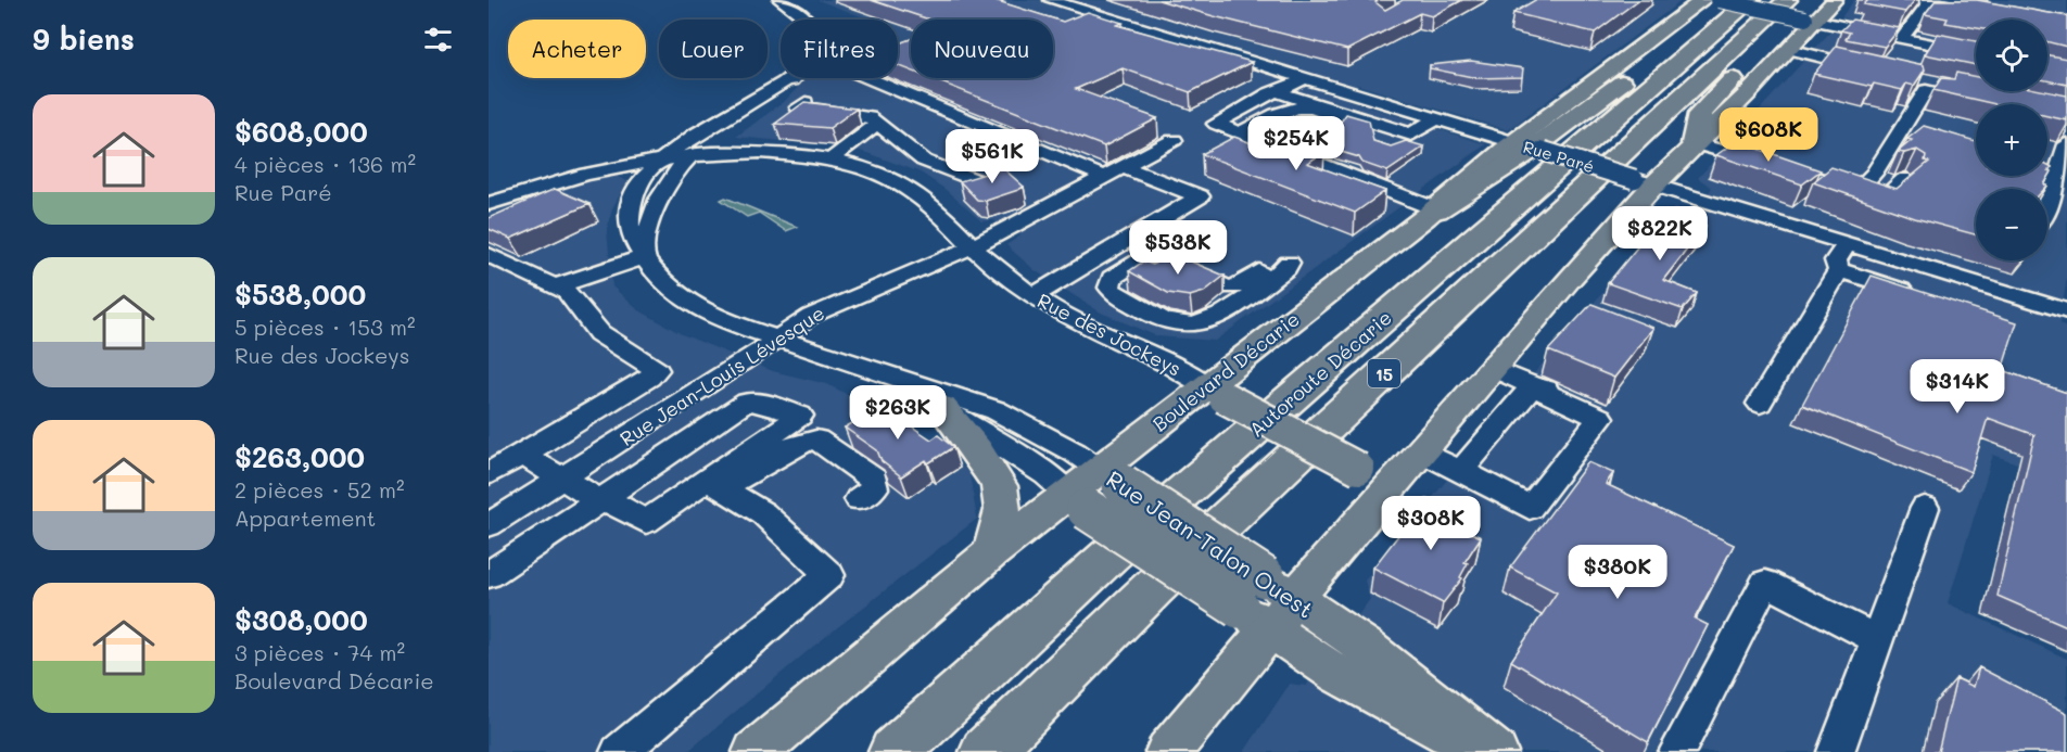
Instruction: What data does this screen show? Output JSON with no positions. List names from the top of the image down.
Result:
{
  "streets": {
    "highway": ["Autoroute Décarie", "15"],
    "main road": ["Boulevard Décarie", "Rue Jean-Talon Ouest"],
    "street": ["Rue Paré", "Rue des Jockeys", "Rue Jean-Louis Lévesque"]
  },
  "crossings": [
    ["Rue des Jockeys", "Boulevard Décarie"],
    ["Rue des Jockeys", "Rue Jean-Louis Lévesque"],
    ["Rue des Jockeys", "Rue Jean-Talon Ouest"],
    ["Boulevard Décarie", "Rue Jean-Talon Ouest"],
    ["Rue Jean-Louis Lévesque", "Rue Jean-Talon Ouest"]
  ],
  "page": {
    "heading": "9 biens",
    "map_buttons": ["+", "−"],
    "chip": [
      "Acheter",
      "Louer",
      "Filtres",
      "Nouveau"
    ],
    "list": [
      {
        "name": "$608,000",
        "note": "4 pièces · 136 m² · Rue Paré"
      },
      {
        "name": "$538,000",
        "note": "5 pièces · 153 m² · Rue des Jockeys"
      },
      {
        "name": "$263,000",
        "note": "2 pièces · 52 m² · Appartement"
      },
      {
        "name": "$308,000",
        "note": "3 pièces · 74 m² · Boulevard Décarie"
      }
    ],
    "price": [
      "$608K",
      "$254K",
      "$561K",
      "$822K",
      "$538K",
      "$314K",
      "$263K",
      "$308K",
      "$380K"
    ]
  }
}
